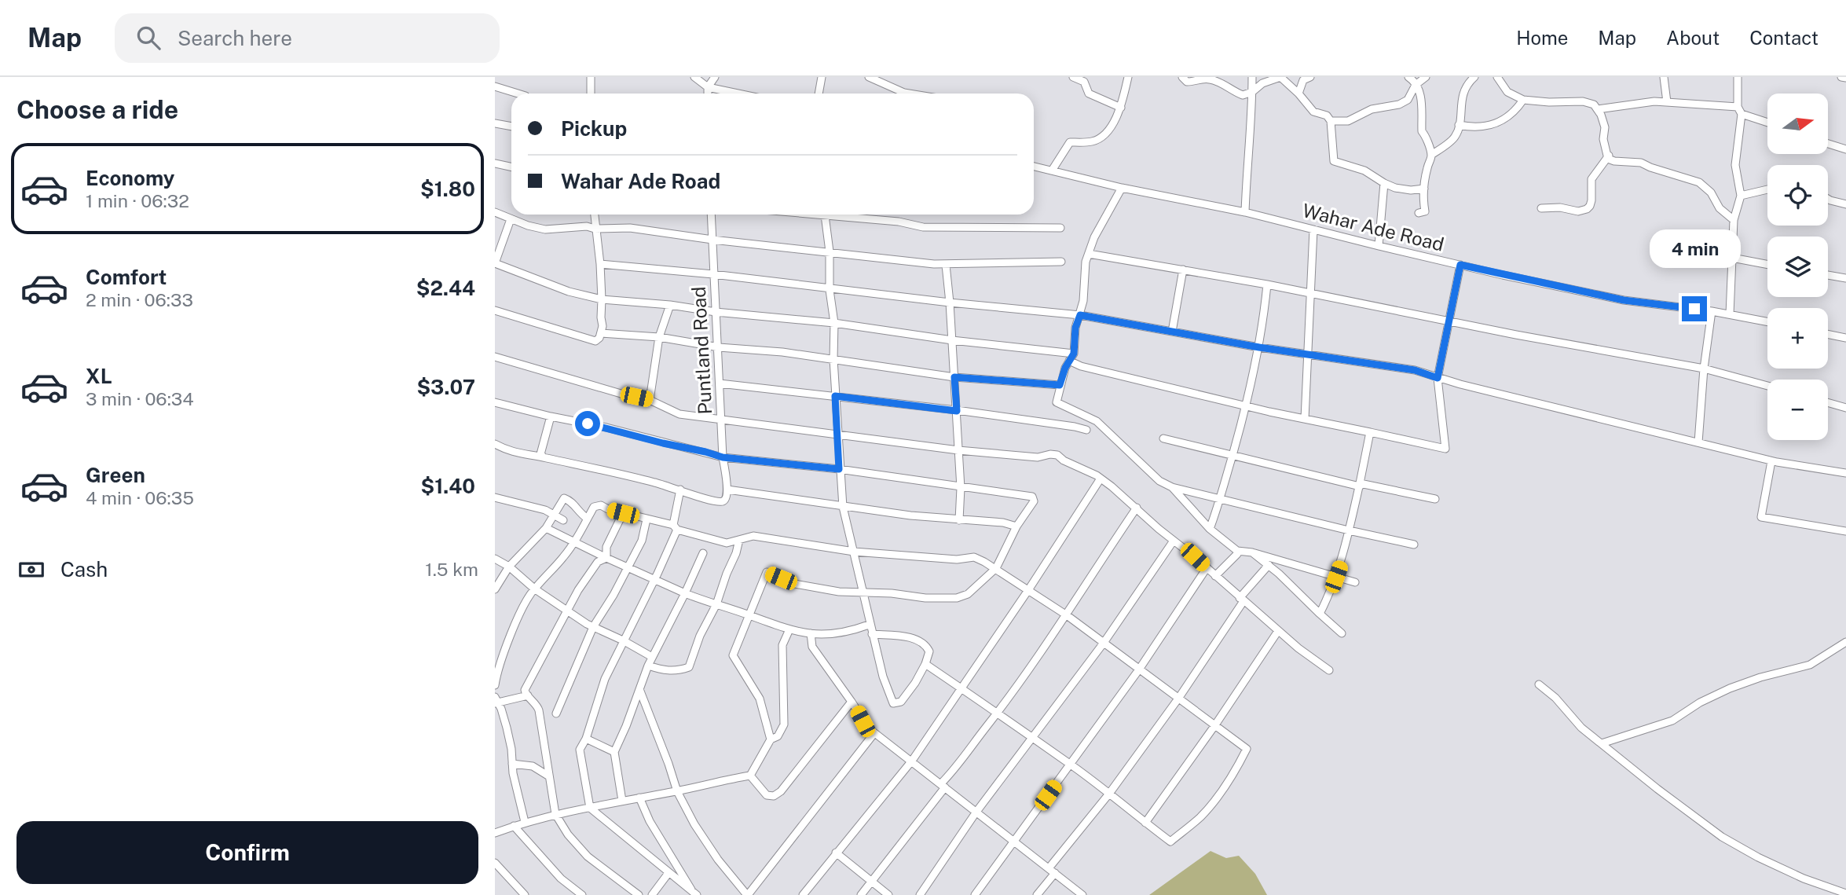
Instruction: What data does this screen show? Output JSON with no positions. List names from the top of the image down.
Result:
{
  "streets": {
    "street": ["Wahar Ade Road", "Puntland Road"]
  },
  "north": "right",
  "page": {
    "header": "Map",
    "search": "Search here",
    "nav": [
      "Home",
      "Map",
      "About",
      "Contact"
    ],
    "heading": "Choose a ride",
    "map_buttons": ["+", "−"],
    "banner": ["Pickup", "Wahar Ade Road"],
    "list": [
      {
        "name": "Economy",
        "note": "1 min · 06:32",
        "value": "$1.80"
      },
      {
        "name": "Comfort",
        "note": "2 min · 06:33",
        "value": "$2.44"
      },
      {
        "name": "XL",
        "note": "3 min · 06:34",
        "value": "$3.07"
      },
      {
        "name": "Green",
        "note": "4 min · 06:35",
        "value": "$1.40"
      }
    ],
    "bubble": "4 min",
    "pay": ["Cash", "1.5 km"],
    "buttons": "Confirm"
  }
}
